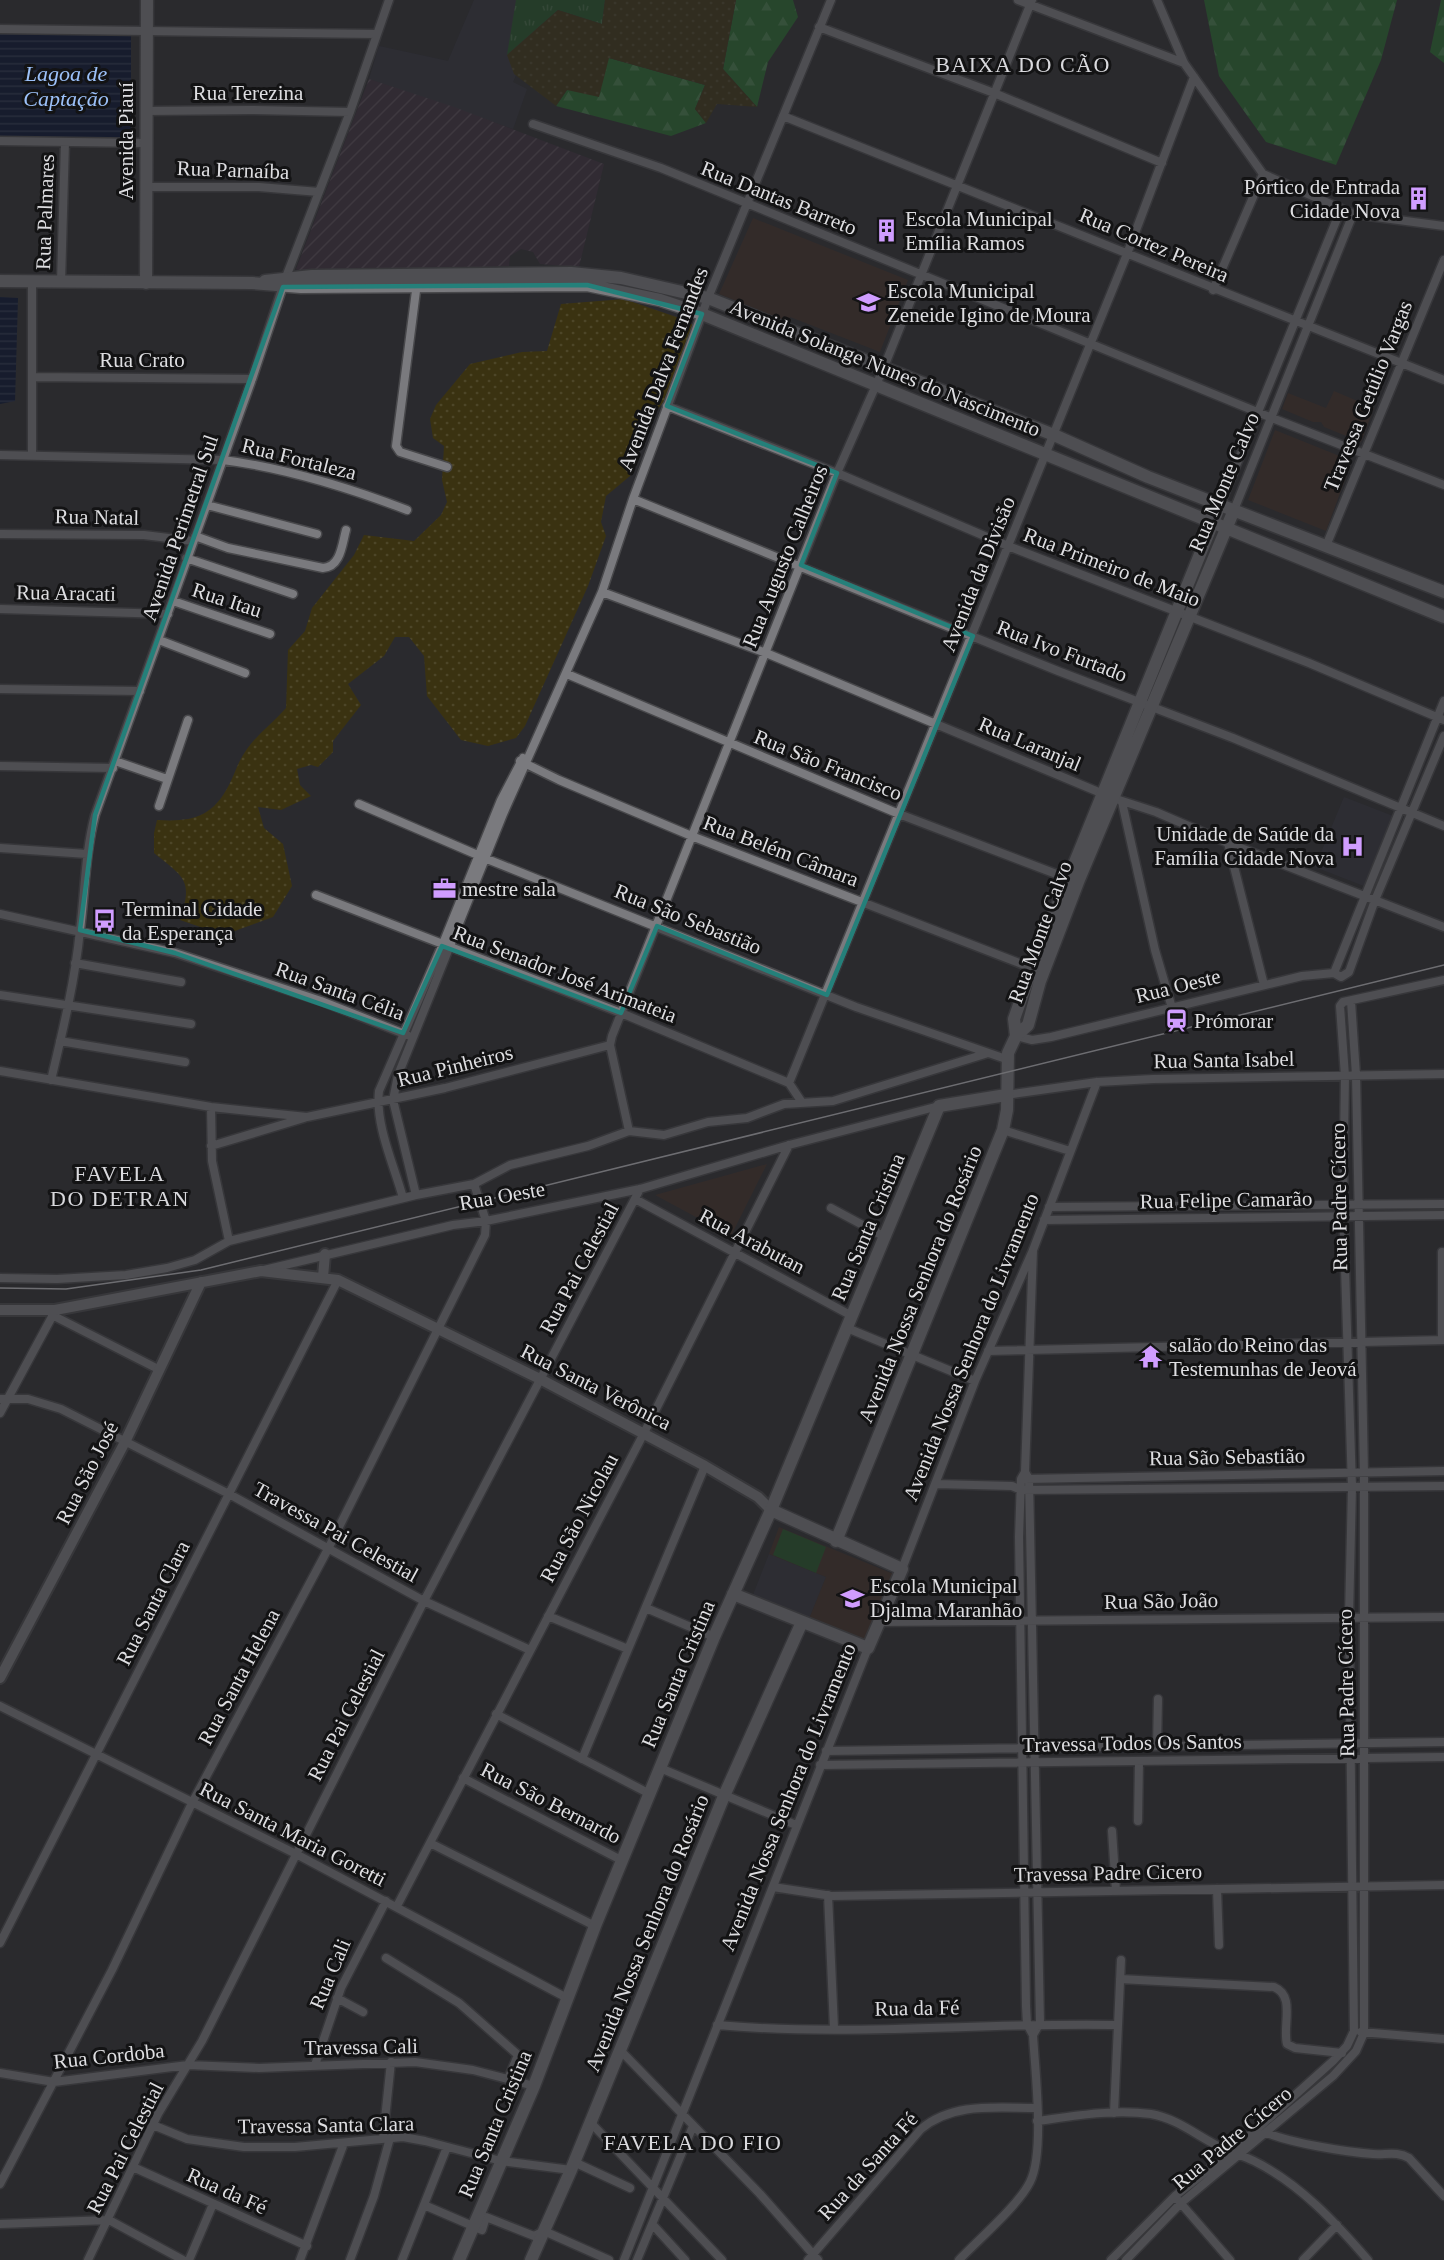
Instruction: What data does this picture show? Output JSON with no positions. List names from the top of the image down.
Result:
{
  "streets": {
    "main road": [
      "Avenida Piauí",
      "Avenida Solange Nunes do Nascimento",
      "Rua Monte Calvo",
      "Rua Oeste",
      "Rua Santa Cristina",
      "Avenida Nossa Senhora do Rosário",
      "Avenida Nossa Senhora do Livramento",
      "Rua Santa Verônica"
    ],
    "street": [
      "Rua Terezina",
      "Rua Parnaíba",
      "Rua Dantas Barreto",
      "Rua Palmares",
      "Rua Cortez Pereira",
      "Rua Crato",
      "Avenida Dalva Fernandes",
      "Travessa Getúlio Vargas",
      "Rua Fortaleza",
      "Rua Natal",
      "Avenida Perimetral Sul",
      "Rua Augusto Calheiros",
      "Rua Primeiro de Maio",
      "Avenida da Divisão",
      "Rua Aracati",
      "Rua Itau",
      "Rua Ivo Furtado",
      "Rua Laranjal",
      "Rua São Francisco",
      "Rua Belém Câmara",
      "Rua São Sebastião",
      "Rua Senador José Arimateia",
      "Rua Santa Célia",
      "Rua Santa Isabel",
      "Rua Pinheiros",
      "Rua Padre Cícero",
      "Rua Felipe Camarão",
      "Rua Arabutan",
      "Rua Pai Celestial",
      "Rua São José",
      "Rua São Nicolau",
      "Travessa Pai Celestial",
      "Rua São João",
      "Rua Santa Clara",
      "Rua Santa Helena",
      "Travessa Todos Os Santos",
      "Rua São Bernardo",
      "Rua Santa Maria Goretti",
      "Travessa Padre Cicero",
      "Rua Cali",
      "Rua da Fé",
      "Travessa Cali",
      "Rua Cordoba",
      "Travessa Santa Clara",
      "Rua da Santa Fé"
    ]
  },
  "crossings": [
    ["Rua Terezina", "Avenida Piauí"],
    ["Rua Terezina", "Avenida Perimetral Sul"],
    ["Avenida Piauí", "Rua Parnaíba"],
    ["Avenida Piauí", "Avenida Solange Nunes do Nascimento"],
    ["Rua Parnaíba", "Avenida Perimetral Sul"],
    ["Rua Dantas Barreto", "Avenida Dalva Fernandes"],
    ["Rua Dantas Barreto", "Travessa Getúlio Vargas"],
    ["Rua Dantas Barreto", "Rua Monte Calvo"],
    ["Rua Dantas Barreto", "Rua Augusto Calheiros"],
    ["Rua Dantas Barreto", "Avenida da Divisão"],
    ["Rua Palmares", "Avenida Solange Nunes do Nascimento"],
    ["Rua Cortez Pereira", "Avenida Dalva Fernandes"],
    ["Rua Cortez Pereira", "Travessa Getúlio Vargas"],
    ["Rua Cortez Pereira", "Rua Monte Calvo"],
    ["Rua Cortez Pereira", "Rua Augusto Calheiros"],
    ["Rua Cortez Pereira", "Avenida da Divisão"],
    ["Rua Crato", "Avenida Perimetral Sul"],
    ["Avenida Solange Nunes do Nascimento", "Avenida Dalva Fernandes"],
    ["Avenida Solange Nunes do Nascimento", "Travessa Getúlio Vargas"],
    ["Avenida Solange Nunes do Nascimento", "Rua Monte Calvo"],
    ["Avenida Solange Nunes do Nascimento", "Avenida Perimetral Sul"],
    ["Avenida Solange Nunes do Nascimento", "Rua Augusto Calheiros"],
    ["Avenida Solange Nunes do Nascimento", "Avenida da Divisão"],
    ["Avenida Dalva Fernandes", "Rua Primeiro de Maio"],
    ["Avenida Dalva Fernandes", "Rua Ivo Furtado"],
    ["Avenida Dalva Fernandes", "Rua Laranjal"],
    ["Avenida Dalva Fernandes", "Rua São Francisco"],
    ["Avenida Dalva Fernandes", "Rua Belém Câmara"],
    ["Avenida Dalva Fernandes", "Rua São Sebastião"],
    ["Avenida Dalva Fernandes", "Rua Senador José Arimateia"],
    ["Avenida Dalva Fernandes", "Rua Oeste"],
    ["Avenida Dalva Fernandes", "Rua Santa Célia"],
    ["Avenida Dalva Fernandes", "Rua Pinheiros"],
    ["Rua Fortaleza", "Avenida Perimetral Sul"],
    ["Rua Monte Calvo", "Rua Primeiro de Maio"],
    ["Rua Monte Calvo", "Rua Ivo Furtado"],
    ["Rua Monte Calvo", "Rua Laranjal"],
    ["Rua Monte Calvo", "Rua São Francisco"],
    ["Rua Monte Calvo", "Rua Belém Câmara"],
    ["Rua Monte Calvo", "Rua Oeste"],
    ["Rua Monte Calvo", "Avenida Nossa Senhora do Rosário"],
    ["Rua Natal", "Avenida Perimetral Sul"],
    ["Avenida Perimetral Sul", "Rua Aracati"],
    ["Avenida Perimetral Sul", "Rua Itau"],
    ["Avenida Perimetral Sul", "Rua Santa Célia"],
    ["Avenida Perimetral Sul", "Rua Pinheiros"],
    ["Rua Augusto Calheiros", "Rua Primeiro de Maio"],
    ["Rua Augusto Calheiros", "Rua Ivo Furtado"],
    ["Rua Augusto Calheiros", "Rua Laranjal"],
    ["Rua Augusto Calheiros", "Rua São Francisco"],
    ["Rua Augusto Calheiros", "Rua Belém Câmara"],
    ["Rua Augusto Calheiros", "Rua São Sebastião"],
    ["Rua Augusto Calheiros", "Rua Senador José Arimateia"],
    ["Rua Augusto Calheiros", "Rua Pinheiros"],
    ["Rua Primeiro de Maio", "Avenida da Divisão"],
    ["Avenida da Divisão", "Rua Ivo Furtado"],
    ["Avenida da Divisão", "Rua Laranjal"],
    ["Avenida da Divisão", "Rua São Francisco"],
    ["Avenida da Divisão", "Rua Belém Câmara"],
    ["Avenida da Divisão", "Rua São Sebastião"],
    ["Avenida da Divisão", "Rua Senador José Arimateia"],
    ["Rua Laranjal", "Rua Oeste"],
    ["Rua São Sebastião", "Rua Oeste"],
    ["Rua São Sebastião", "Rua Padre Cícero"],
    ["Rua São Sebastião", "Avenida Nossa Senhora do Rosário"],
    ["Rua São Sebastião", "Avenida Nossa Senhora do Livramento"],
    ["Rua Oeste", "Rua Santa Isabel"],
    ["Rua Oeste", "Rua Santa Cristina"],
    ["Rua Oeste", "Rua Pai Celestial"],
    ["Rua Oeste", "Avenida Nossa Senhora do Rosário"],
    ["Rua Oeste", "Rua Santa Verônica"],
    ["Rua Oeste", "Rua São José"],
    ["Rua Oeste", "Rua São Nicolau"],
    ["Rua Oeste", "Rua Santa Helena"],
    ["Rua Santa Isabel", "Rua Padre Cícero"],
    ["Rua Santa Isabel", "Avenida Nossa Senhora do Rosário"],
    ["Rua Santa Isabel", "Avenida Nossa Senhora do Livramento"],
    ["Rua Padre Cícero", "Rua Felipe Camarão"],
    ["Rua Padre Cícero", "Rua São João"],
    ["Rua Padre Cícero", "Travessa Todos Os Santos"],
    ["Rua Padre Cícero", "Travessa Padre Cicero"],
    ["Rua Felipe Camarão", "Avenida Nossa Senhora do Livramento"],
    ["Rua Santa Cristina", "Rua Arabutan"],
    ["Rua Santa Cristina", "Rua Santa Verônica"],
    ["Rua Santa Cristina", "Rua São Bernardo"],
    ["Rua Santa Cristina", "Rua Santa Maria Goretti"],
    ["Rua Santa Cristina", "Travessa Cali"],
    ["Rua Santa Cristina", "Travessa Santa Clara"],
    ["Rua Arabutan", "Rua Pai Celestial"],
    ["Rua Arabutan", "Rua São Nicolau"],
    ["Rua Pai Celestial", "Rua Santa Verônica"],
    ["Rua Pai Celestial", "Travessa Pai Celestial"],
    ["Rua Pai Celestial", "Rua Santa Maria Goretti"],
    ["Rua Pai Celestial", "Rua da Fé"],
    ["Rua Pai Celestial", "Travessa Cali"],
    ["Rua Pai Celestial", "Rua Cordoba"],
    ["Rua Pai Celestial", "Travessa Santa Clara"],
    ["Avenida Nossa Senhora do Rosário", "Rua Santa Verônica"],
    ["Avenida Nossa Senhora do Rosário", "Travessa Santa Clara"],
    ["Avenida Nossa Senhora do Livramento", "Rua Santa Verônica"],
    ["Avenida Nossa Senhora do Livramento", "Rua São João"],
    ["Avenida Nossa Senhora do Livramento", "Travessa Todos Os Santos"],
    ["Avenida Nossa Senhora do Livramento", "Travessa Padre Cicero"],
    ["Avenida Nossa Senhora do Livramento", "Rua da Fé"],
    ["Rua Santa Verônica", "Rua São Nicolau"],
    ["Rua Santa Verônica", "Rua Santa Clara"],
    ["Rua Santa Verônica", "Rua Santa Helena"],
    ["Rua São José", "Travessa Pai Celestial"],
    ["Rua São Nicolau", "Travessa Pai Celestial"],
    ["Rua São Nicolau", "Rua São Bernardo"],
    ["Rua São Nicolau", "Rua Santa Maria Goretti"],
    ["Travessa Pai Celestial", "Rua Santa Clara"],
    ["Travessa Pai Celestial", "Rua Santa Helena"],
    ["Rua Santa Clara", "Rua Santa Maria Goretti"],
    ["Rua Santa Helena", "Rua Santa Maria Goretti"],
    ["Rua Santa Helena", "Rua Cordoba"],
    ["Rua Santa Maria Goretti", "Rua Cali"],
    ["Rua Cali", "Travessa Cali"],
    ["Travessa Cali", "Rua Cordoba"]
  ],
  "districts": ["BAIXA DO CÃO", "FAVELA DO DETRAN", "FAVELA DO FIO"],
  "water": ["Lagoa de Captação"],
  "places": {
    "building": ["Pórtico de Entrada Cidade Nova", "Escola Municipal Emília Ramos"],
    "school or university": ["Escola Municipal Zeneide Igino de Moura", "Escola Municipal Djalma Maranhão"],
    "hospital": ["Unidade de Saúde da Família Cidade Nova"],
    "office": ["mestre sala"],
    "bus stop": ["Terminal Cidade da Esperança"],
    "station": ["Prómorar"],
    "temple": ["salão do Reino das Testemunhas de Jeová"]
  }
}
